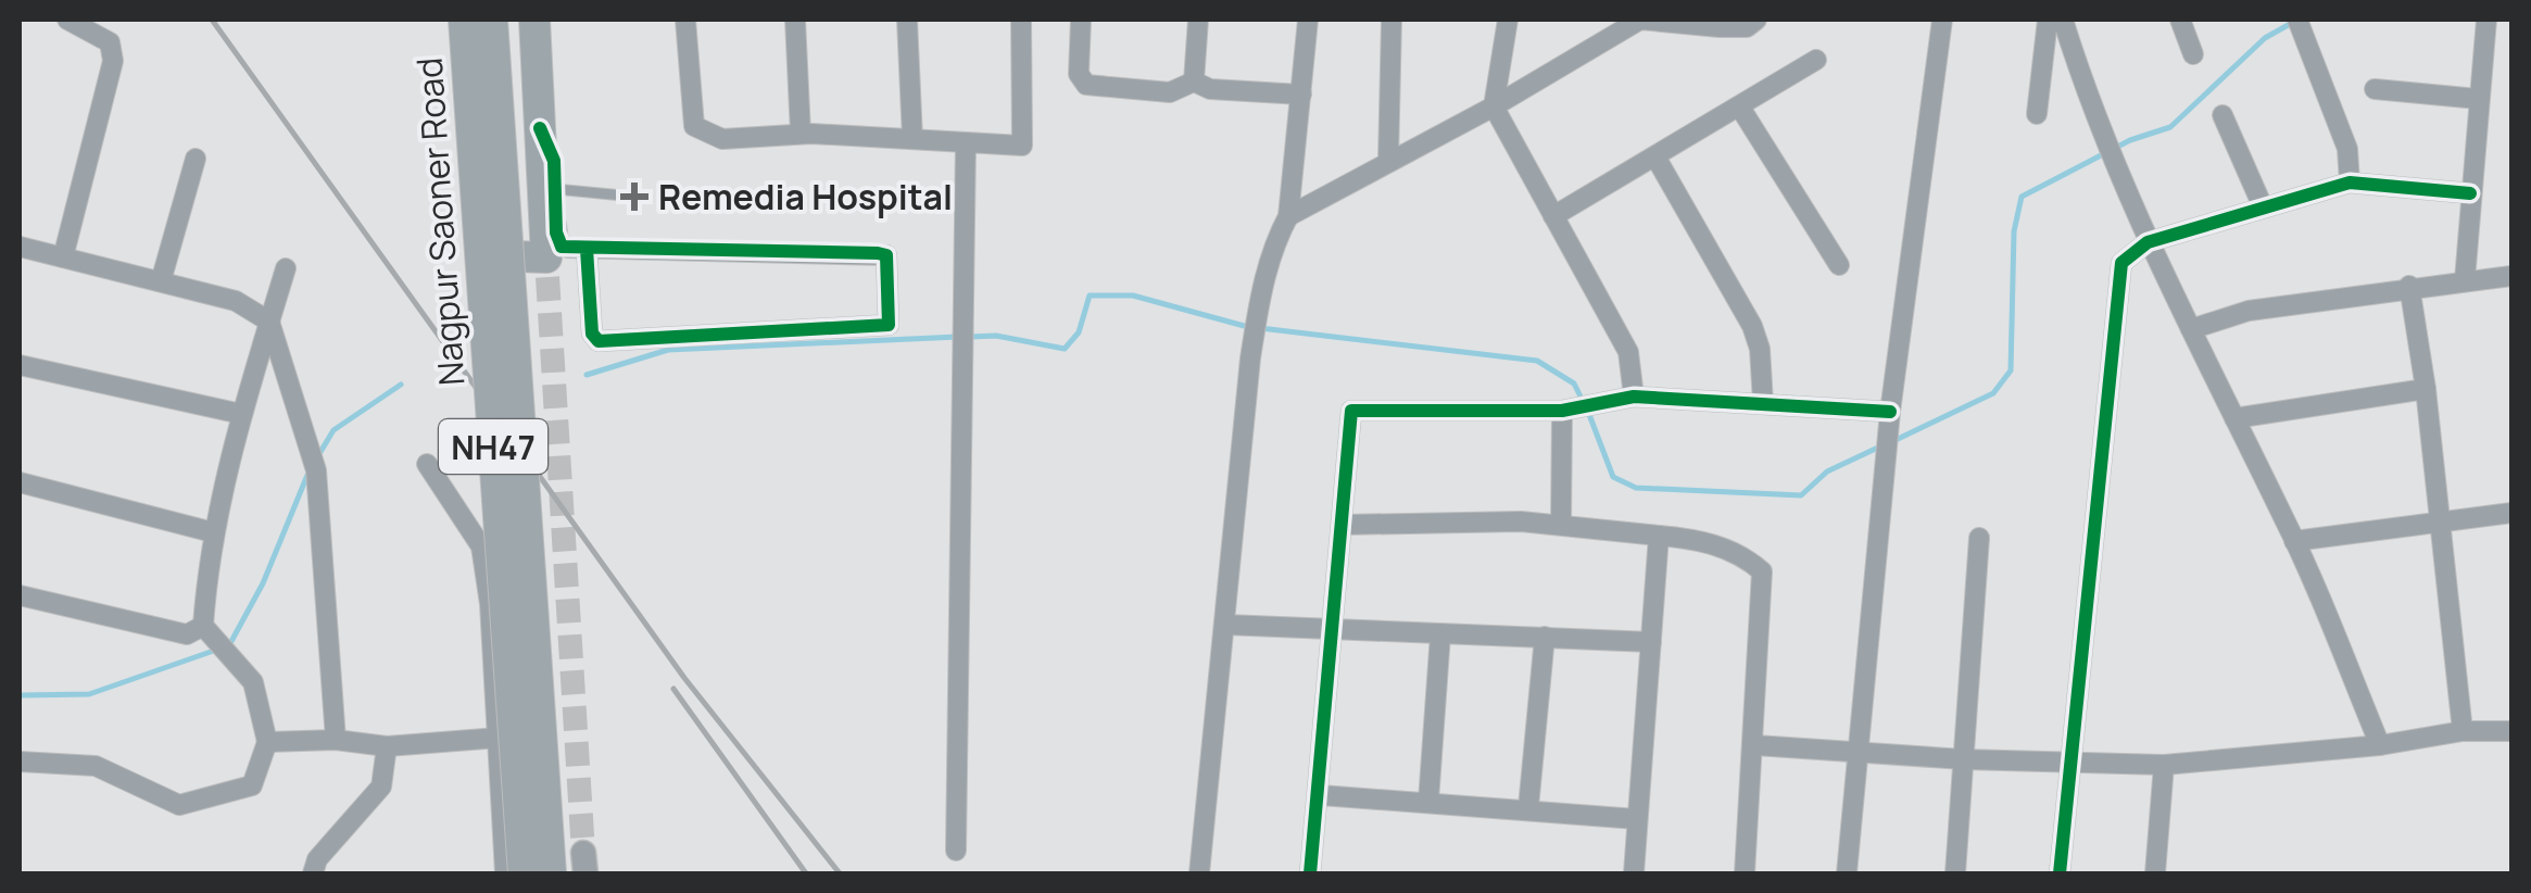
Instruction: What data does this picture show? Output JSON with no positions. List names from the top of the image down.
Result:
{
  "streets": {
    "highway": ["Nagpur Saoner Road", "NH47"]
  },
  "places": {
    "health": ["Remedia Hospital"]
  }
}
